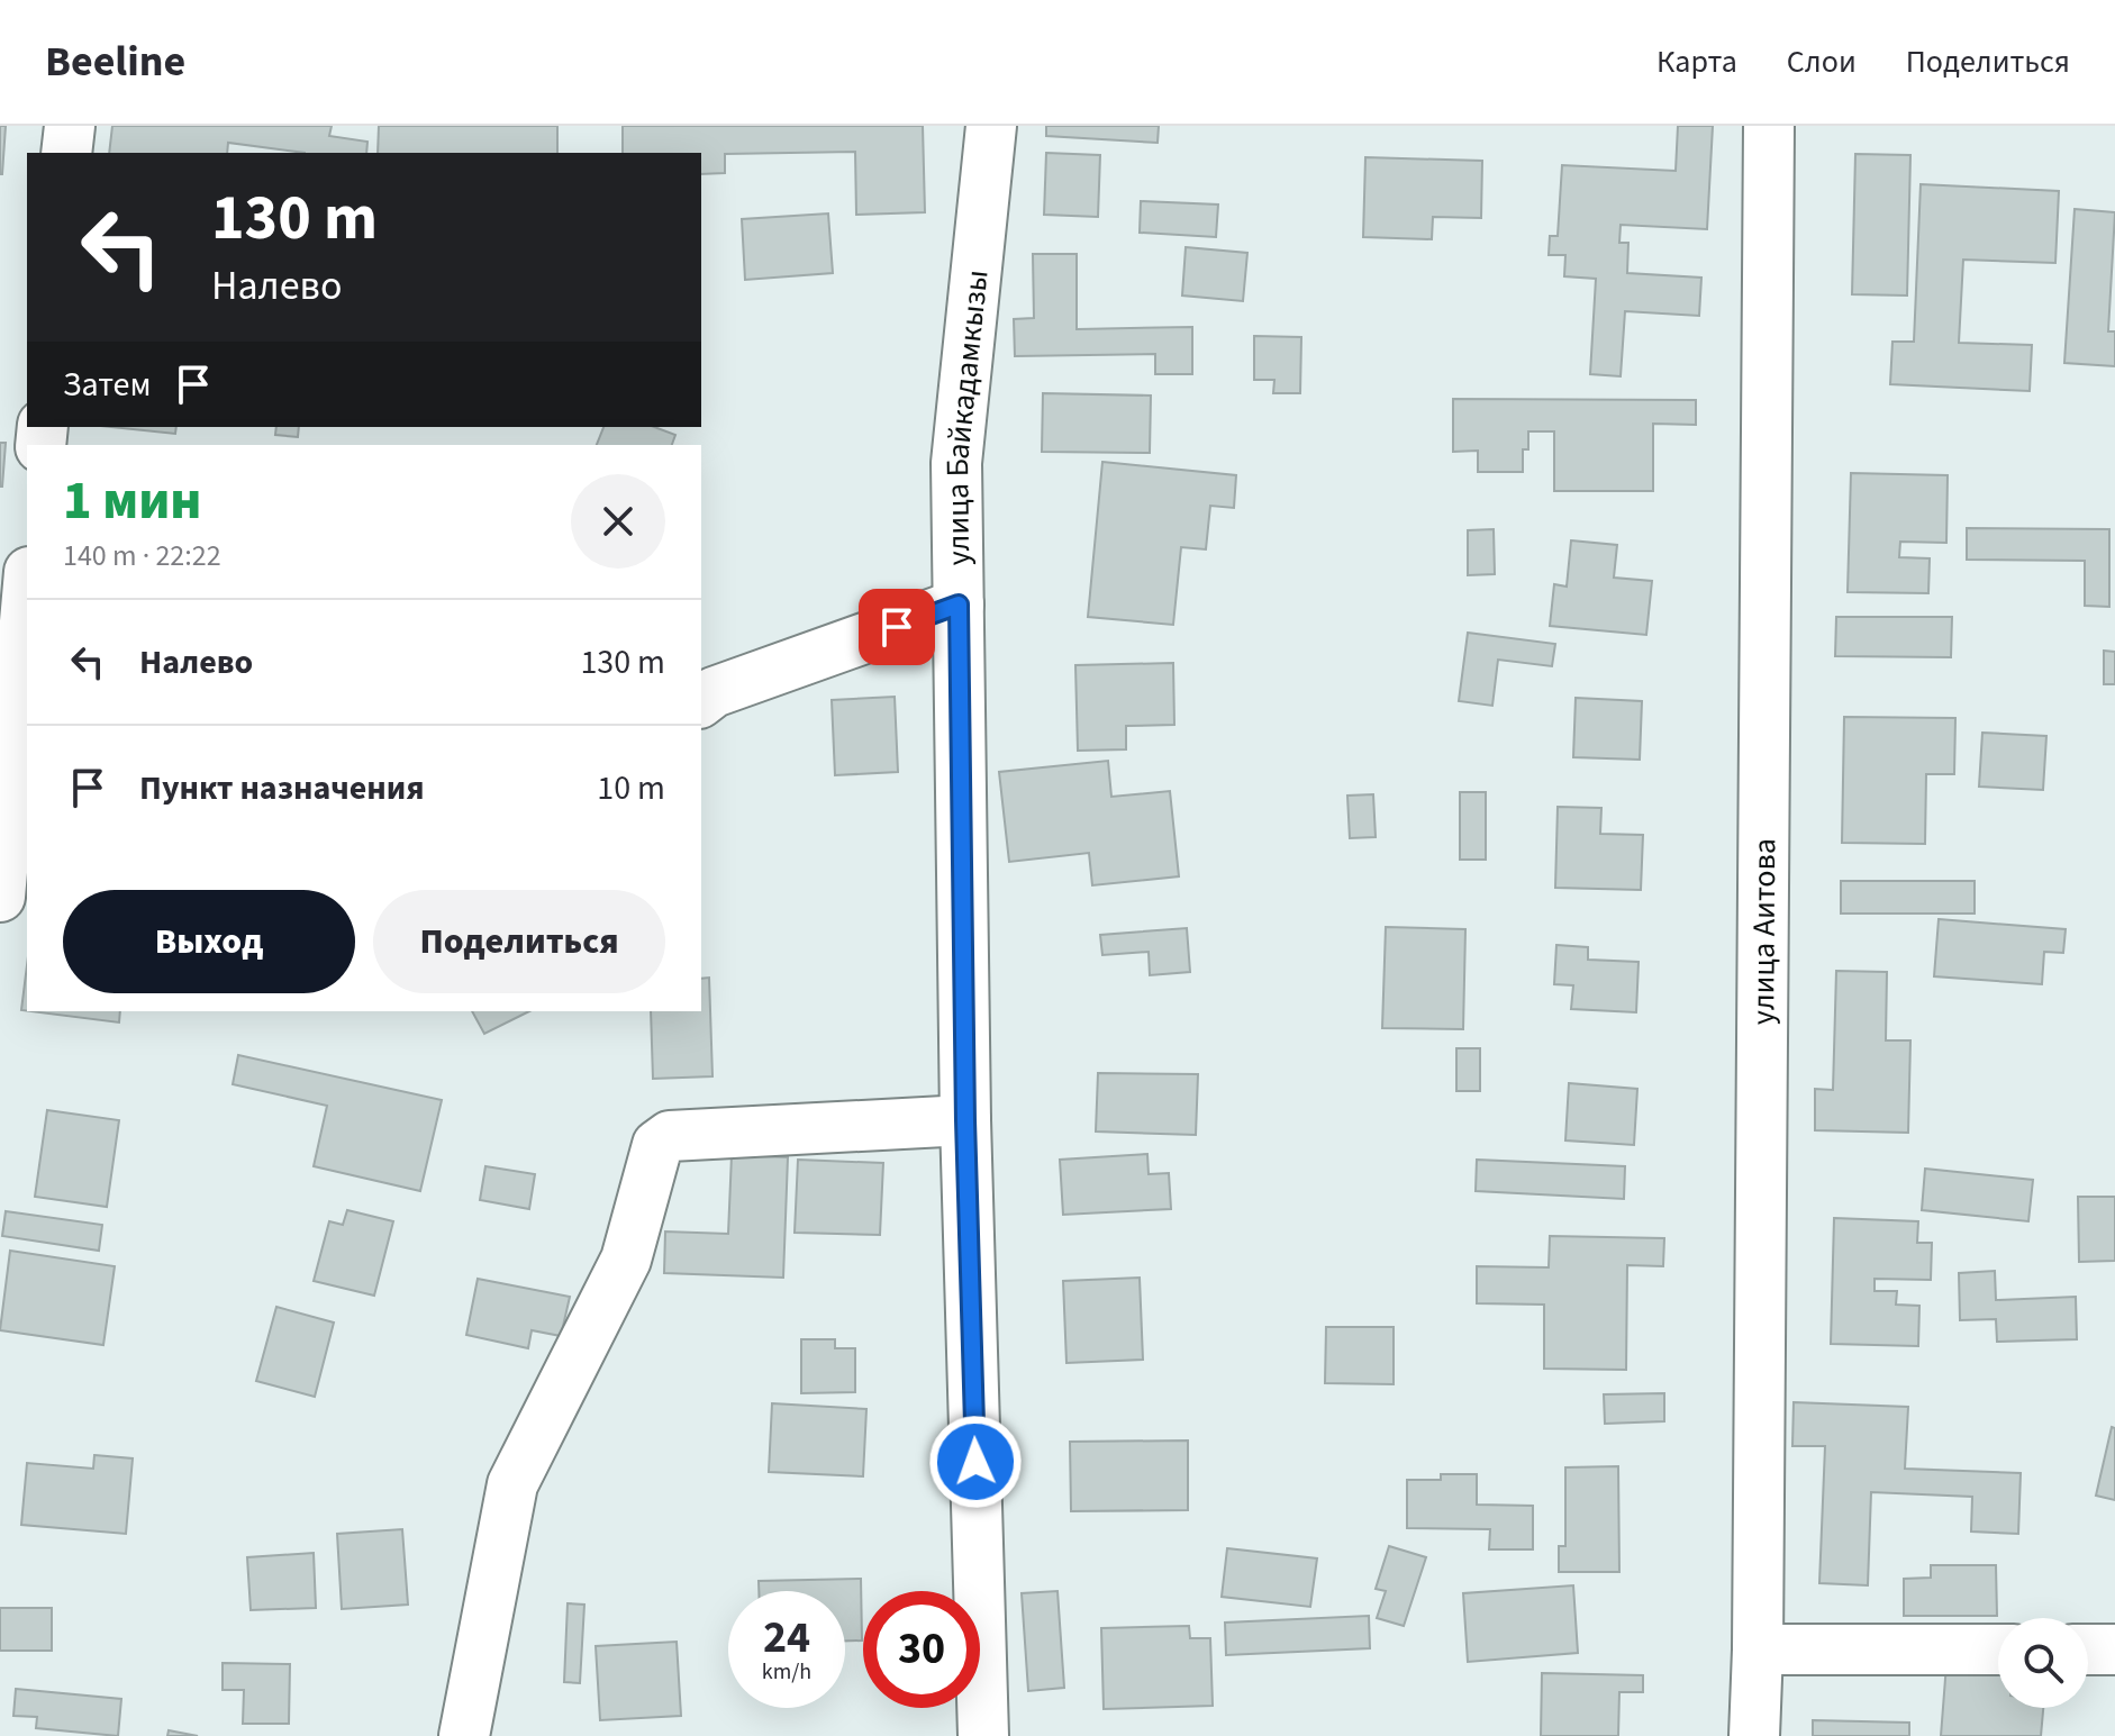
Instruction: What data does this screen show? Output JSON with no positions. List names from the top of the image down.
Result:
{
  "streets": {
    "street": ["улица Байкадамкызы", "улица Аитова"]
  },
  "page": {
    "header": "Beeline",
    "nav": ["Карта", "Слои", "Поделиться"],
    "turn": ["130 m", "Налево"],
    "then": "Затем",
    "heading": ["1 мин", "140 m · 22:22"],
    "list": [
      {
        "name": "Налево",
        "value": "130 m"
      },
      {
        "name": "Пункт назначения",
        "value": "10 m"
      }
    ],
    "buttons": ["Выход", "Поделиться"],
    "speed": "24 km/h",
    "limit": "30"
  }
}
